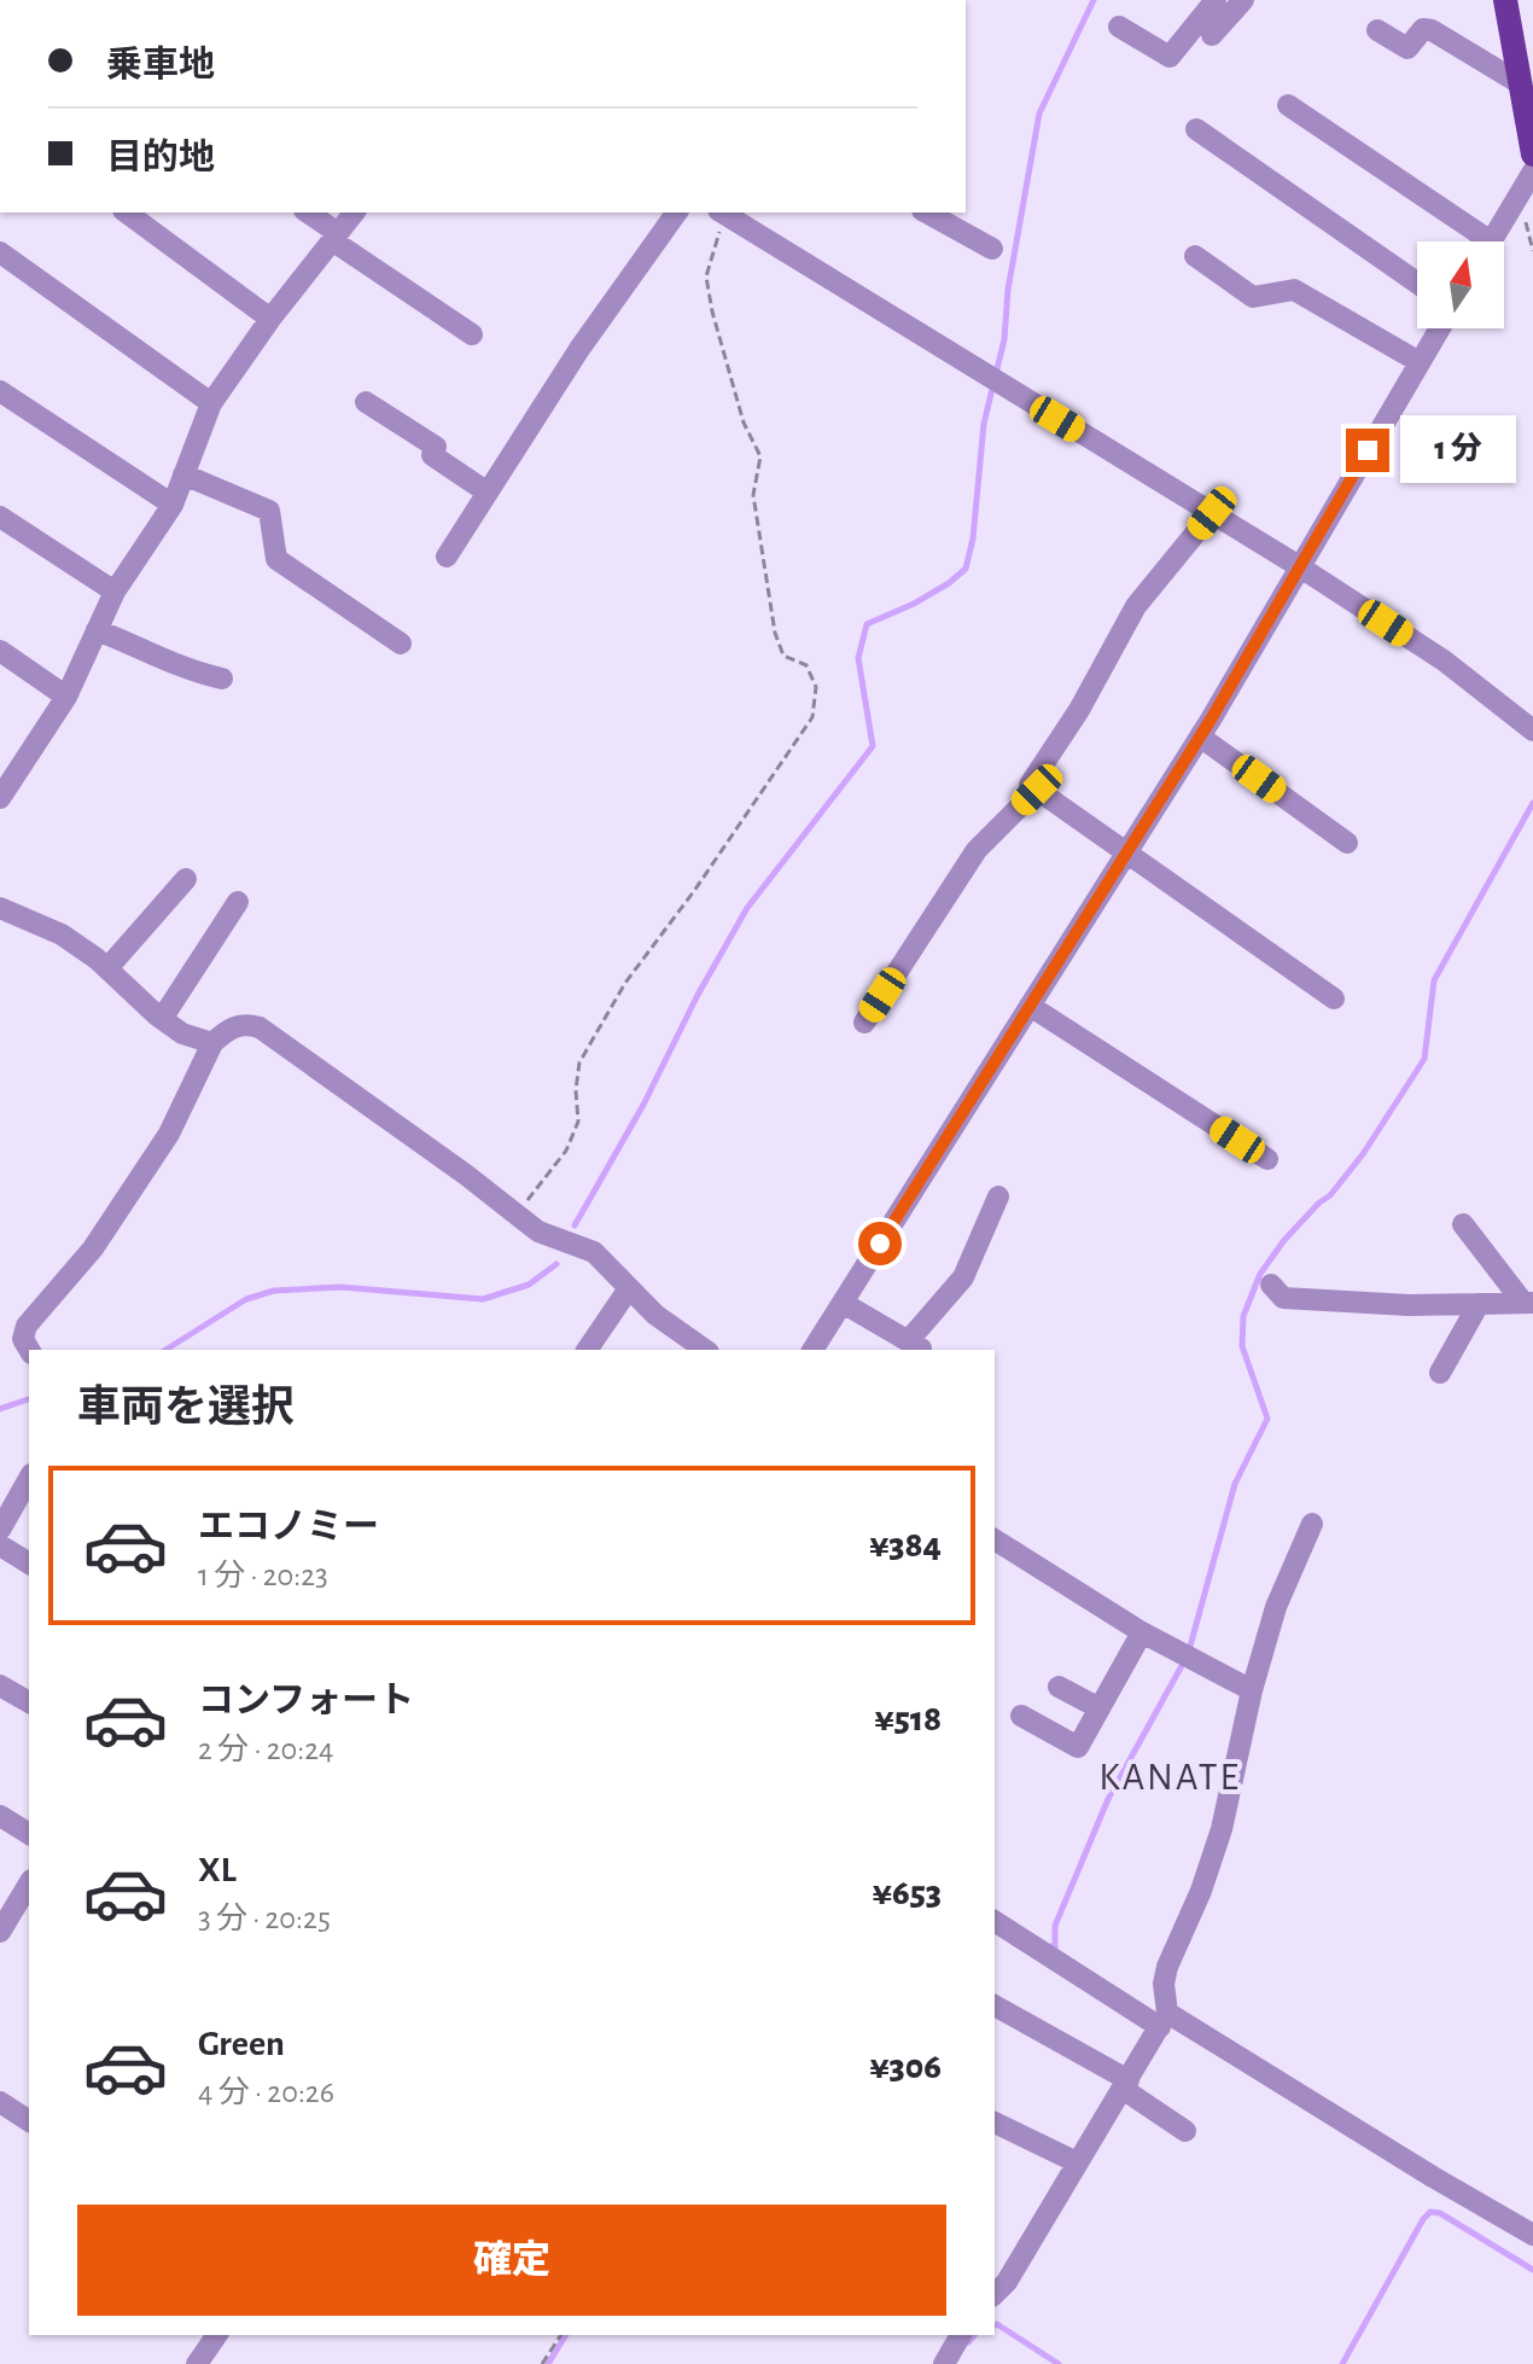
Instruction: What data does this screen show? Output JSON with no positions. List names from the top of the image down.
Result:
{
  "districts": ["KANATE"],
  "north": "top",
  "page": {
    "banner": ["乗車地", "目的地"],
    "bubble": "1 分",
    "heading": "車両を選択",
    "list": [
      {
        "name": "エコノミー",
        "note": "1 分 · 20:23",
        "value": "¥384"
      },
      {
        "name": "コンフォート",
        "note": "2 分 · 20:24",
        "value": "¥518"
      },
      {
        "name": "XL",
        "note": "3 分 · 20:25",
        "value": "¥653"
      },
      {
        "name": "Green",
        "note": "4 分 · 20:26",
        "value": "¥306"
      }
    ],
    "buttons": "確定"
  }
}
